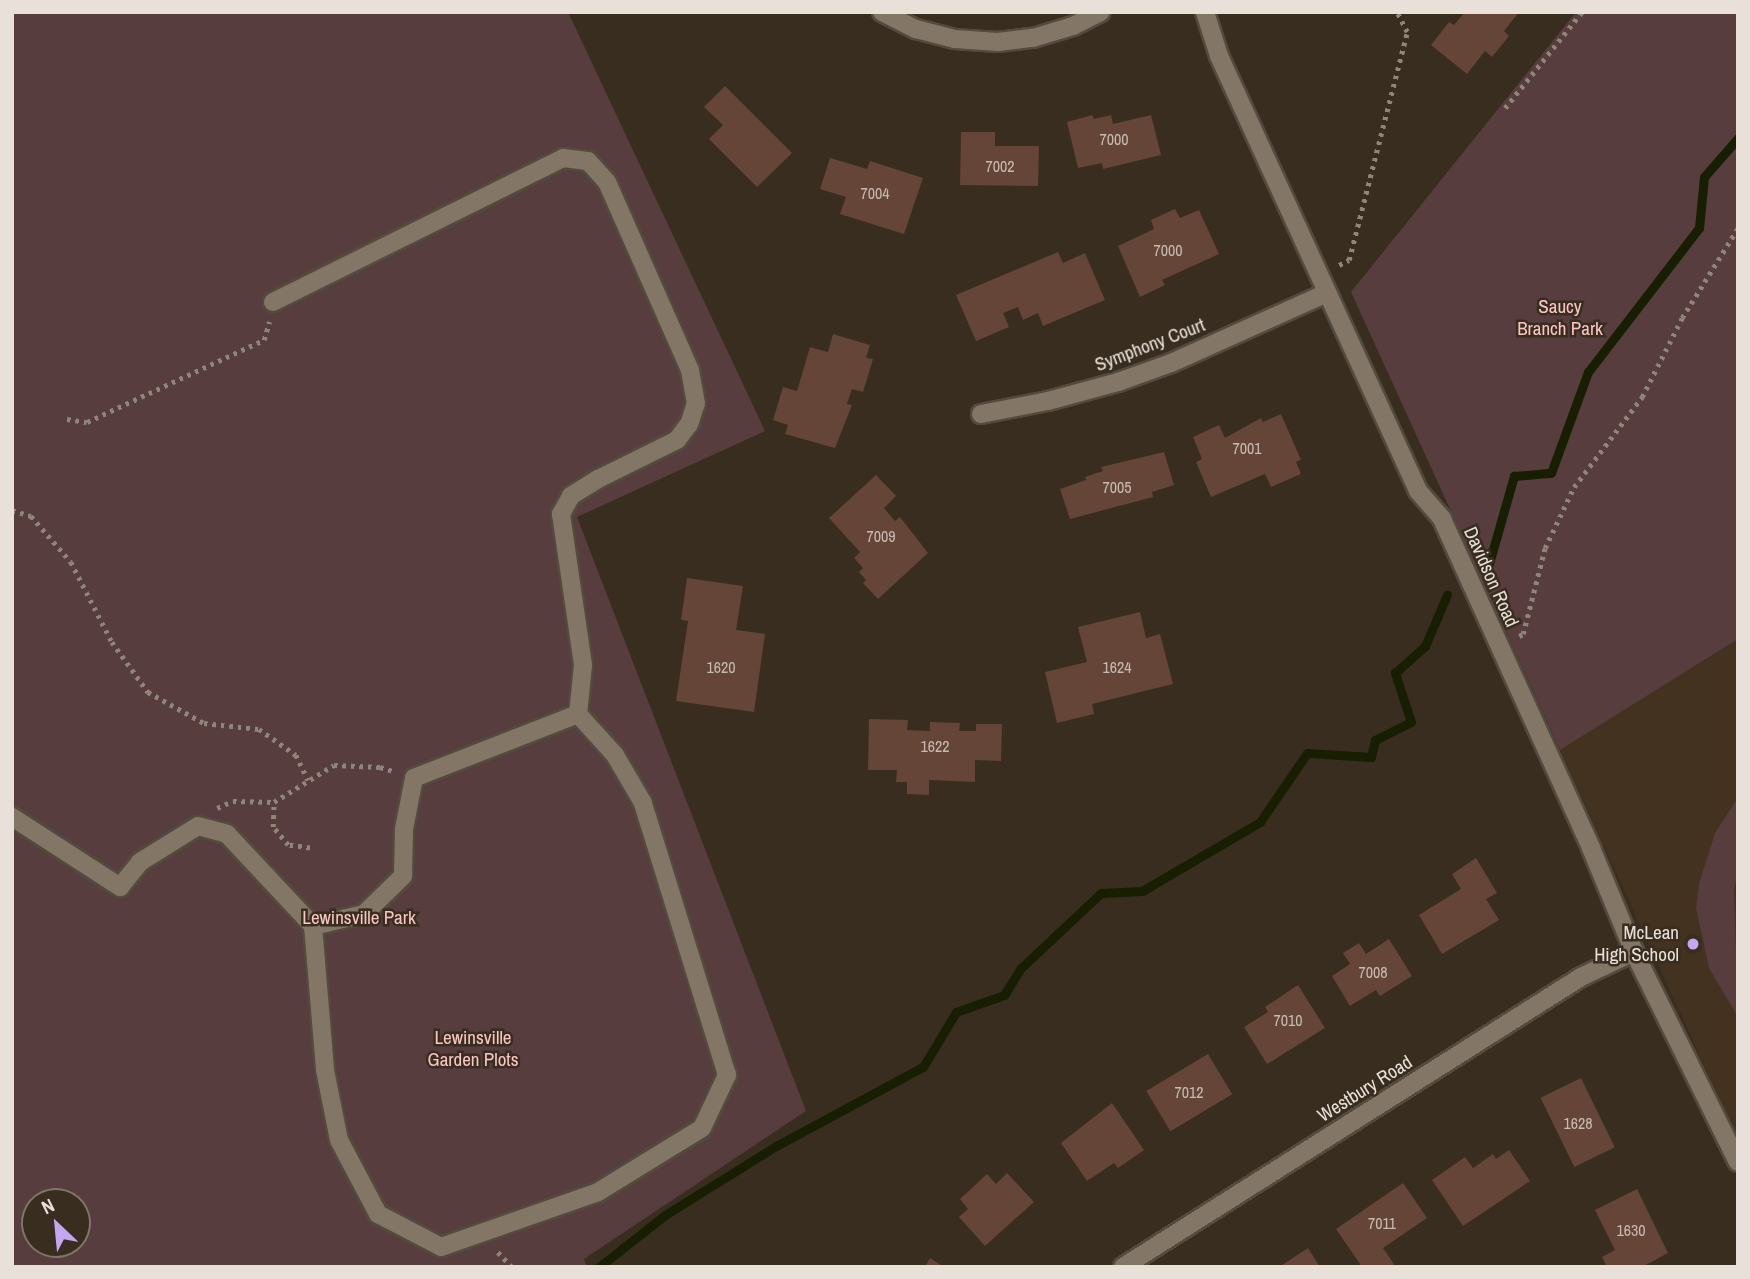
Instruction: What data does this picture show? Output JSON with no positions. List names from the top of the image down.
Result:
{
  "streets": {
    "street": ["Symphony Court", "Davidson Road", "Westbury Road"]
  },
  "crossings": [
    ["Symphony Court", "Davidson Road"],
    ["Davidson Road", "Westbury Road"]
  ],
  "parks": ["Saucy Branch Park", "Lewinsville Park", "Lewinsville Garden Plots"],
  "places": ["McLean High School"],
  "house_numbers": [
    "7000",
    "7002",
    "7004",
    "7000",
    "7001",
    "7005",
    "7009",
    "1620",
    "1624",
    "1622",
    "7008",
    "7010",
    "7012",
    "1628",
    "7011",
    "1630"
  ],
  "north": "top left"
}
